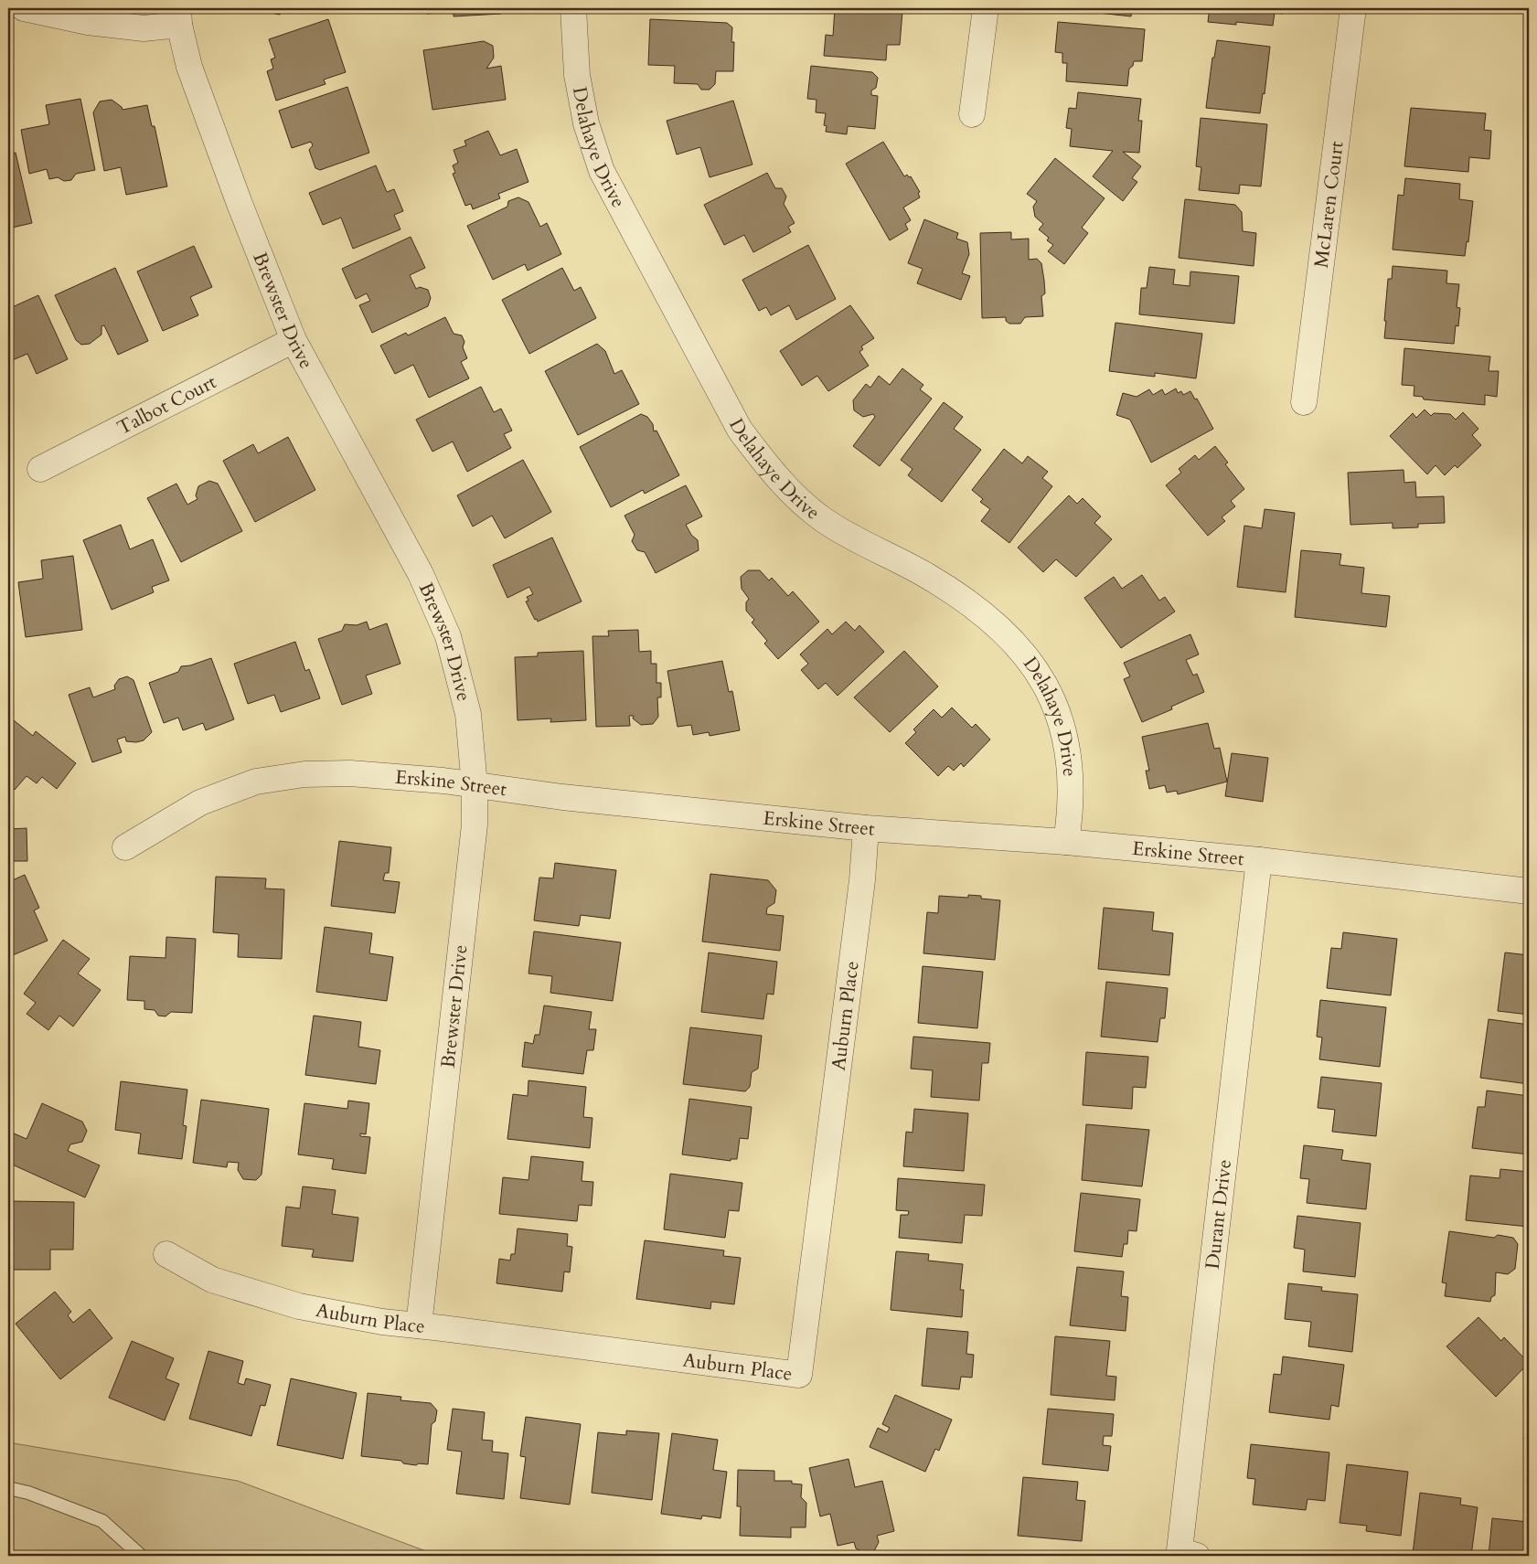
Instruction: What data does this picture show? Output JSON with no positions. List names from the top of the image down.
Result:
{
  "streets": {
    "street": [
      "Delahaye Drive",
      "McLaren Court",
      "Brewster Drive",
      "Talbot Court",
      "Erskine Street",
      "Auburn Place",
      "Durant Drive"
    ]
  },
  "crossings": [
    ["Delahaye Drive", "Erskine Street"],
    ["Brewster Drive", "Talbot Court"],
    ["Brewster Drive", "Erskine Street"],
    ["Brewster Drive", "Auburn Place"],
    ["Erskine Street", "Auburn Place"],
    ["Erskine Street", "Durant Drive"]
  ]
}
